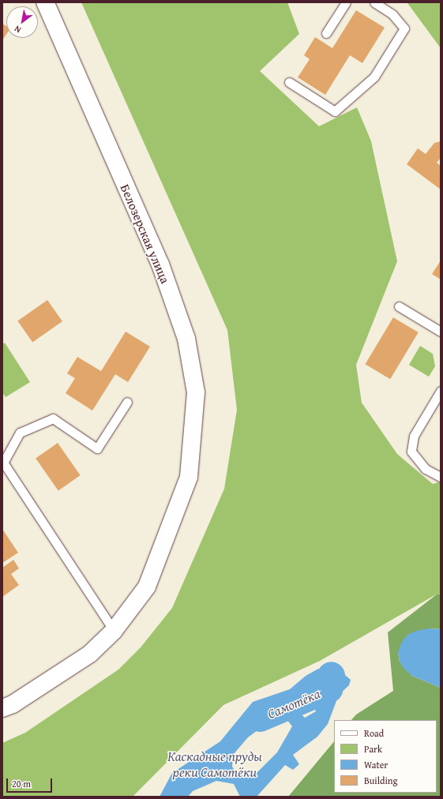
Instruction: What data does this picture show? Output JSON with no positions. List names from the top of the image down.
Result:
{
  "streets": {
    "street": ["Белозерская улица"]
  },
  "water": ["Самотёка", "Каскадные пруды реки Самотёки"],
  "legend": [
    "Road",
    "Park",
    "Water",
    "Building"
  ],
  "scale_bar": "20 m",
  "north": "bottom left"
}
